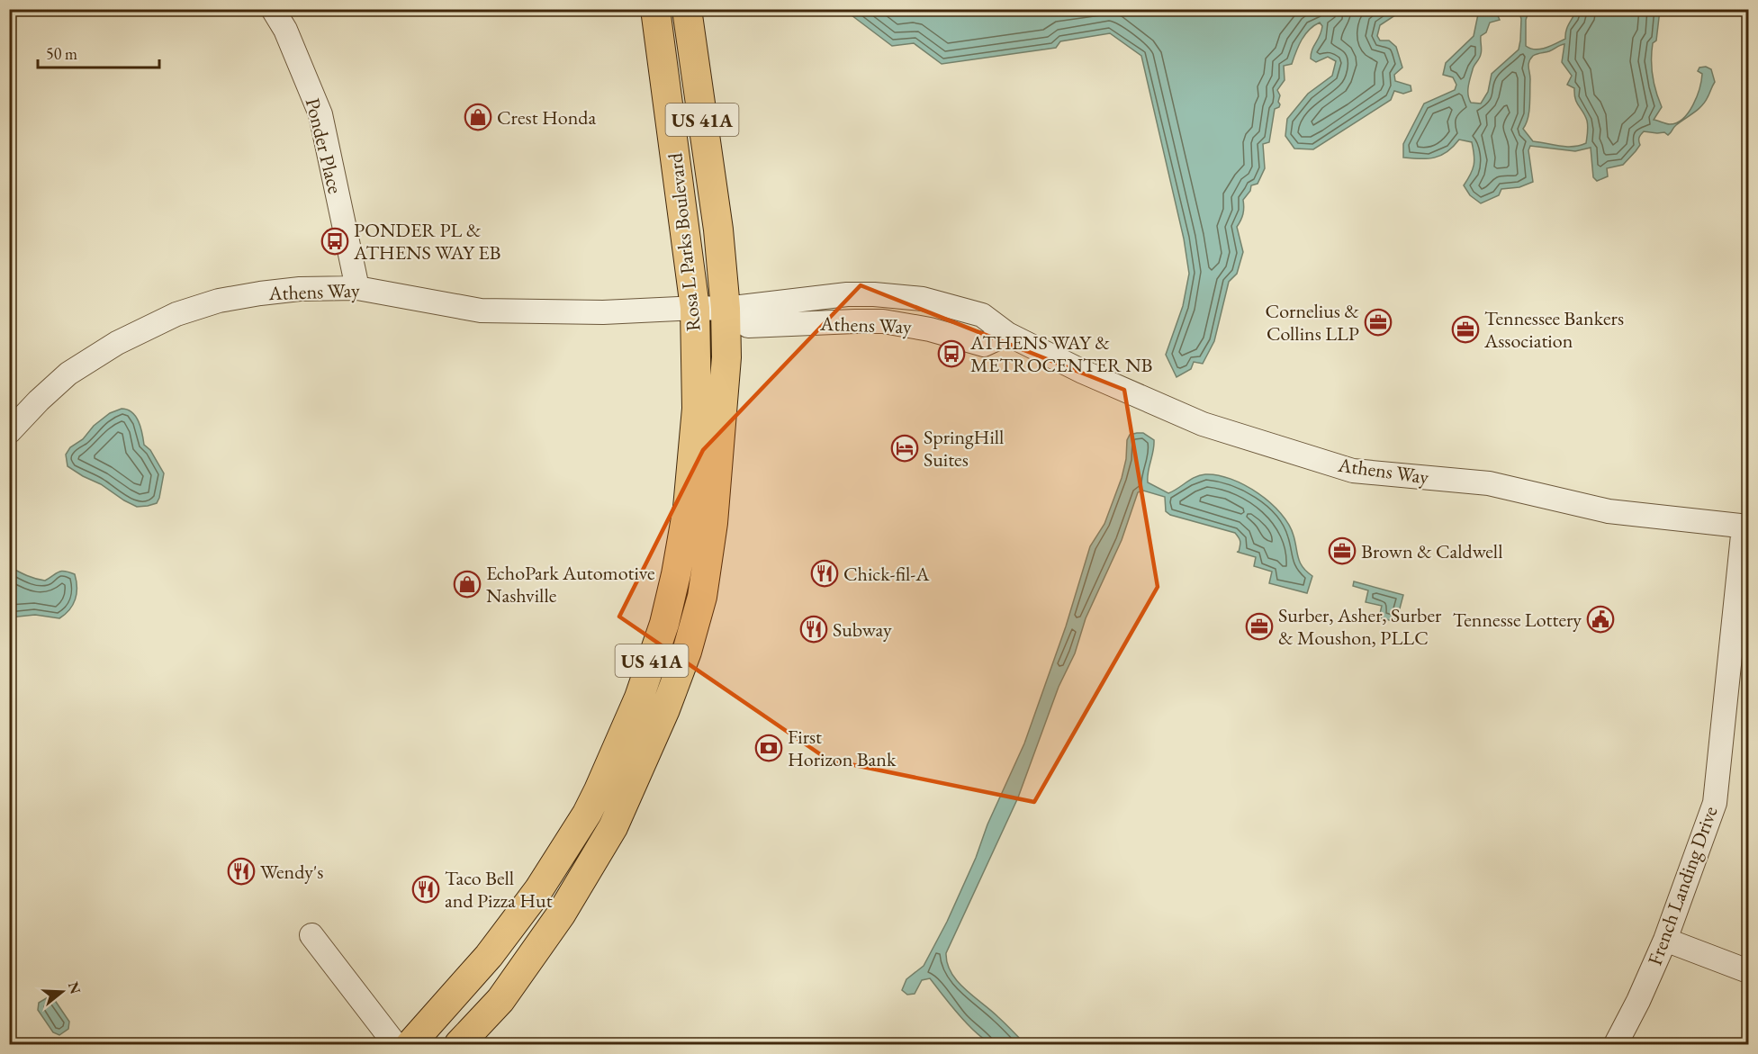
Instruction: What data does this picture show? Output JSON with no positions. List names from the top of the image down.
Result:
{
  "streets": {
    "main road": ["US 41A", "Rosa L Parks Boulevard"],
    "street": ["Ponder Place", "Athens Way", "French Landing Drive"]
  },
  "crossings": [
    ["Ponder Place", "Athens Way"],
    ["Rosa L Parks Boulevard", "Athens Way"],
    ["Athens Way", "French Landing Drive"]
  ],
  "places": {
    "shop": ["Crest Honda", "EchoPark Automotive Nashville"],
    "bus stop": ["PONDER PL & ATHENS WAY EB", "ATHENS WAY & METROCENTER NB"],
    "office": [
      "Cornelius & Collins LLP",
      "Tennessee Bankers Association",
      "Brown & Caldwell",
      "Surber, Asher, Surber & Moushon, PLLC"
    ],
    "hotel": ["SpringHill Suites"],
    "restaurant": [
      "Chick-fil-A",
      "Subway",
      "Wendy's",
      "Taco Bell and Pizza Hut"
    ],
    "public building": ["Tennesse Lottery"],
    "bank": ["First Horizon Bank"]
  },
  "scale_bar": "50 m",
  "north": "right"
}
